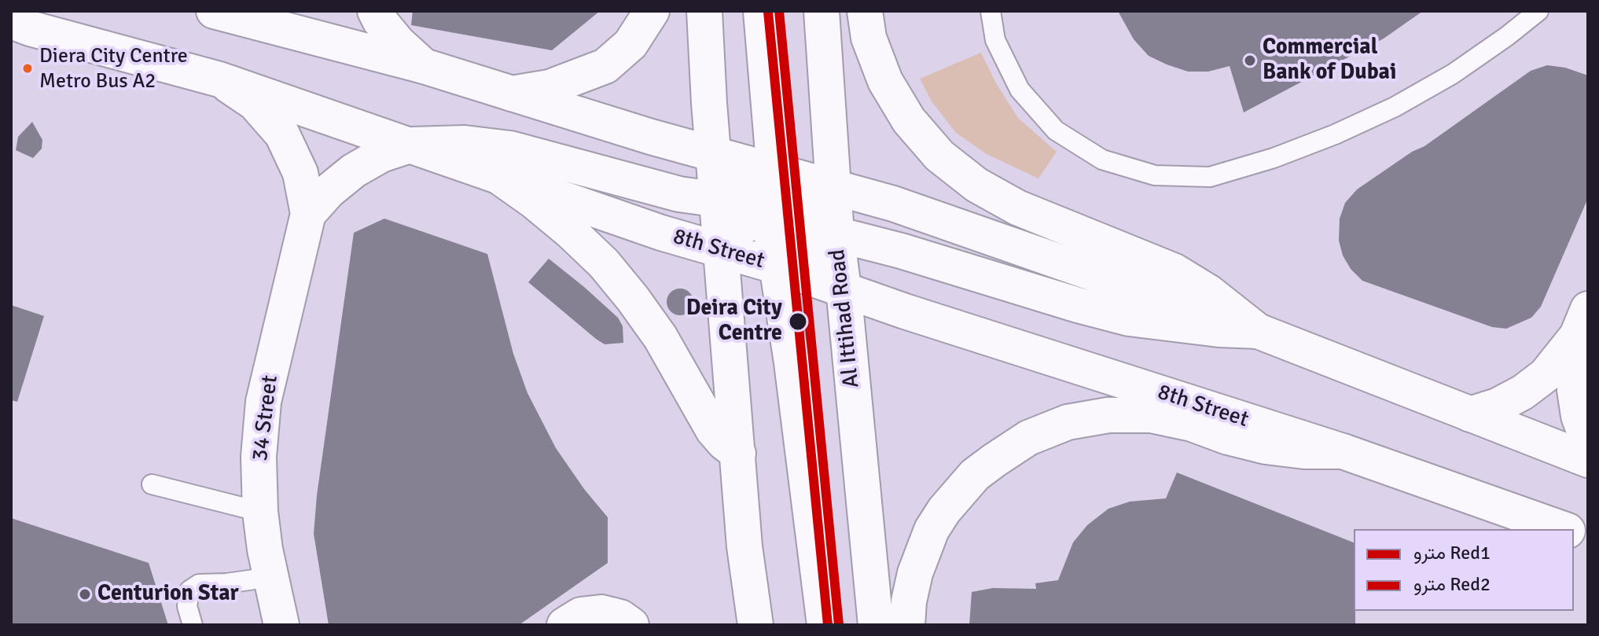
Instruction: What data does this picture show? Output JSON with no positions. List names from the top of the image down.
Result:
{
  "streets": {
    "main road": ["8th Street", "Al Ittihad Road", "34 Street"]
  },
  "crossings": [
    ["8th Street", "Al Ittihad Road"],
    ["8th Street", "34 Street"]
  ],
  "places": [
    "Commercial Bank of Dubai",
    "Diera City Centre Metro Bus A2",
    "Deira City Centre",
    "Centurion Star"
  ],
  "lines": ["metro line Red1", "metro line Red2"],
  "legend": ["مترو Red1", "مترو Red2"]
}
